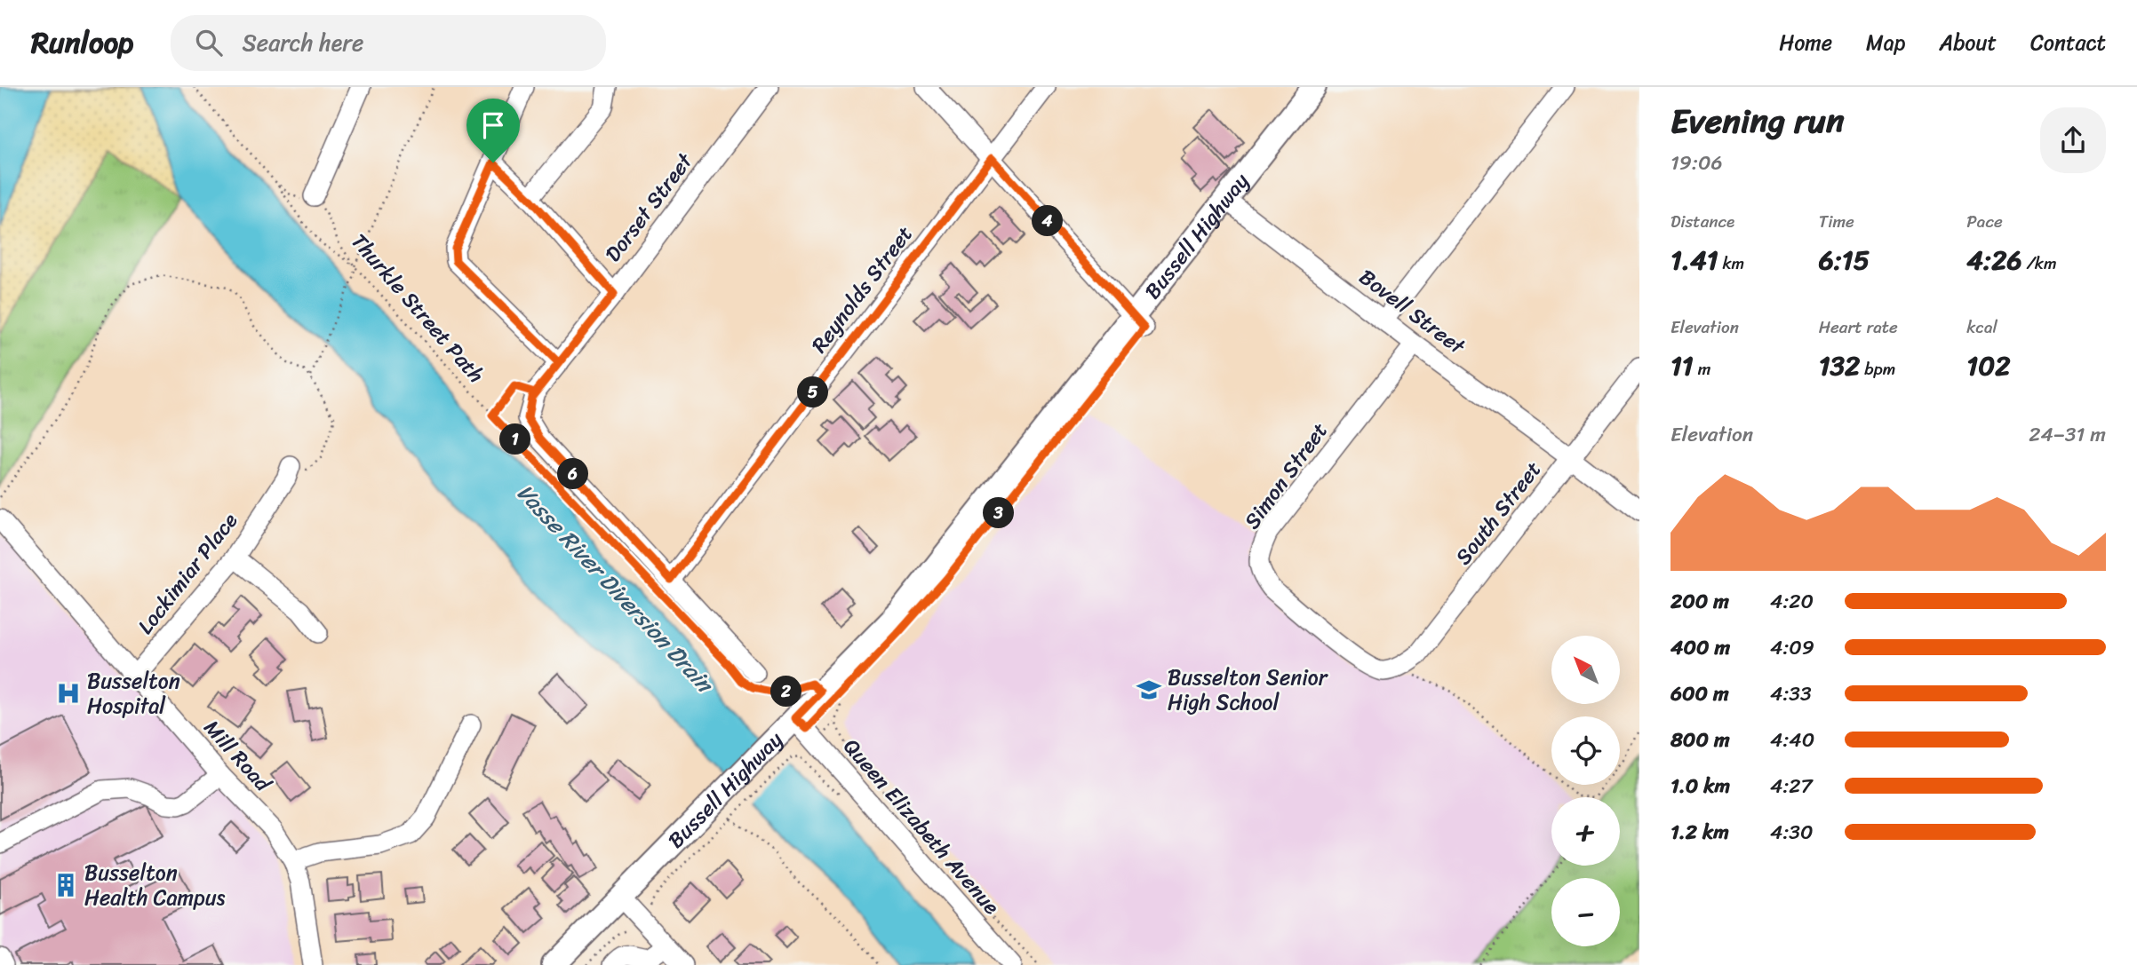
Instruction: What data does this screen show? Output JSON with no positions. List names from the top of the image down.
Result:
{
  "streets": {
    "main road": ["Bussell Highway"],
    "street": [
      "Dorset Street",
      "Reynolds Street",
      "Bovell Street",
      "Simon Street",
      "South Street",
      "Lockimiar Place",
      "Mill Road",
      "Queen Elizabeth Avenue"
    ],
    "path": ["Thurkle Street Path"]
  },
  "crossings": [
    ["Dorset Street", "Reynolds Street"],
    ["Bussell Highway", "Bovell Street"],
    ["Bussell Highway", "Queen Elizabeth Avenue"],
    ["Bovell Street", "Simon Street"],
    ["Bovell Street", "South Street"],
    ["Simon Street", "South Street"],
    ["Lockimiar Place", "Mill Road"]
  ],
  "water": ["Vasse River Diversion Drain"],
  "places": {
    "school or university": ["Busselton Senior High School"],
    "hospital": ["Busselton Hospital"],
    "building": ["Busselton Health Campus"]
  },
  "north": "top left",
  "page": {
    "header": "Runloop",
    "search": "Search here",
    "nav": [
      "Home",
      "Map",
      "About",
      "Contact"
    ],
    "heading": ["Evening run", "19:06"],
    "stats": [
      ["Distance", "1.41 km"],
      ["Time", "6:15"],
      ["Pace", "4:26 /km"],
      ["Elevation", "11 m"],
      ["Heart rate", "132 bpm"],
      ["kcal", "102"]
    ],
    "pins": [
      "4",
      "5",
      "1",
      "6",
      "3",
      "2"
    ],
    "chart": ["Elevation", "24–31 m"],
    "list": [
      {
        "name": "200 m",
        "note": "4:20"
      },
      {
        "name": "400 m",
        "note": "4:09"
      },
      {
        "name": "600 m",
        "note": "4:33"
      },
      {
        "name": "800 m",
        "note": "4:40"
      },
      {
        "name": "1.0 km",
        "note": "4:27"
      },
      {
        "name": "1.2 km",
        "note": "4:30"
      }
    ],
    "map_buttons": ["+", "−"]
  }
}
